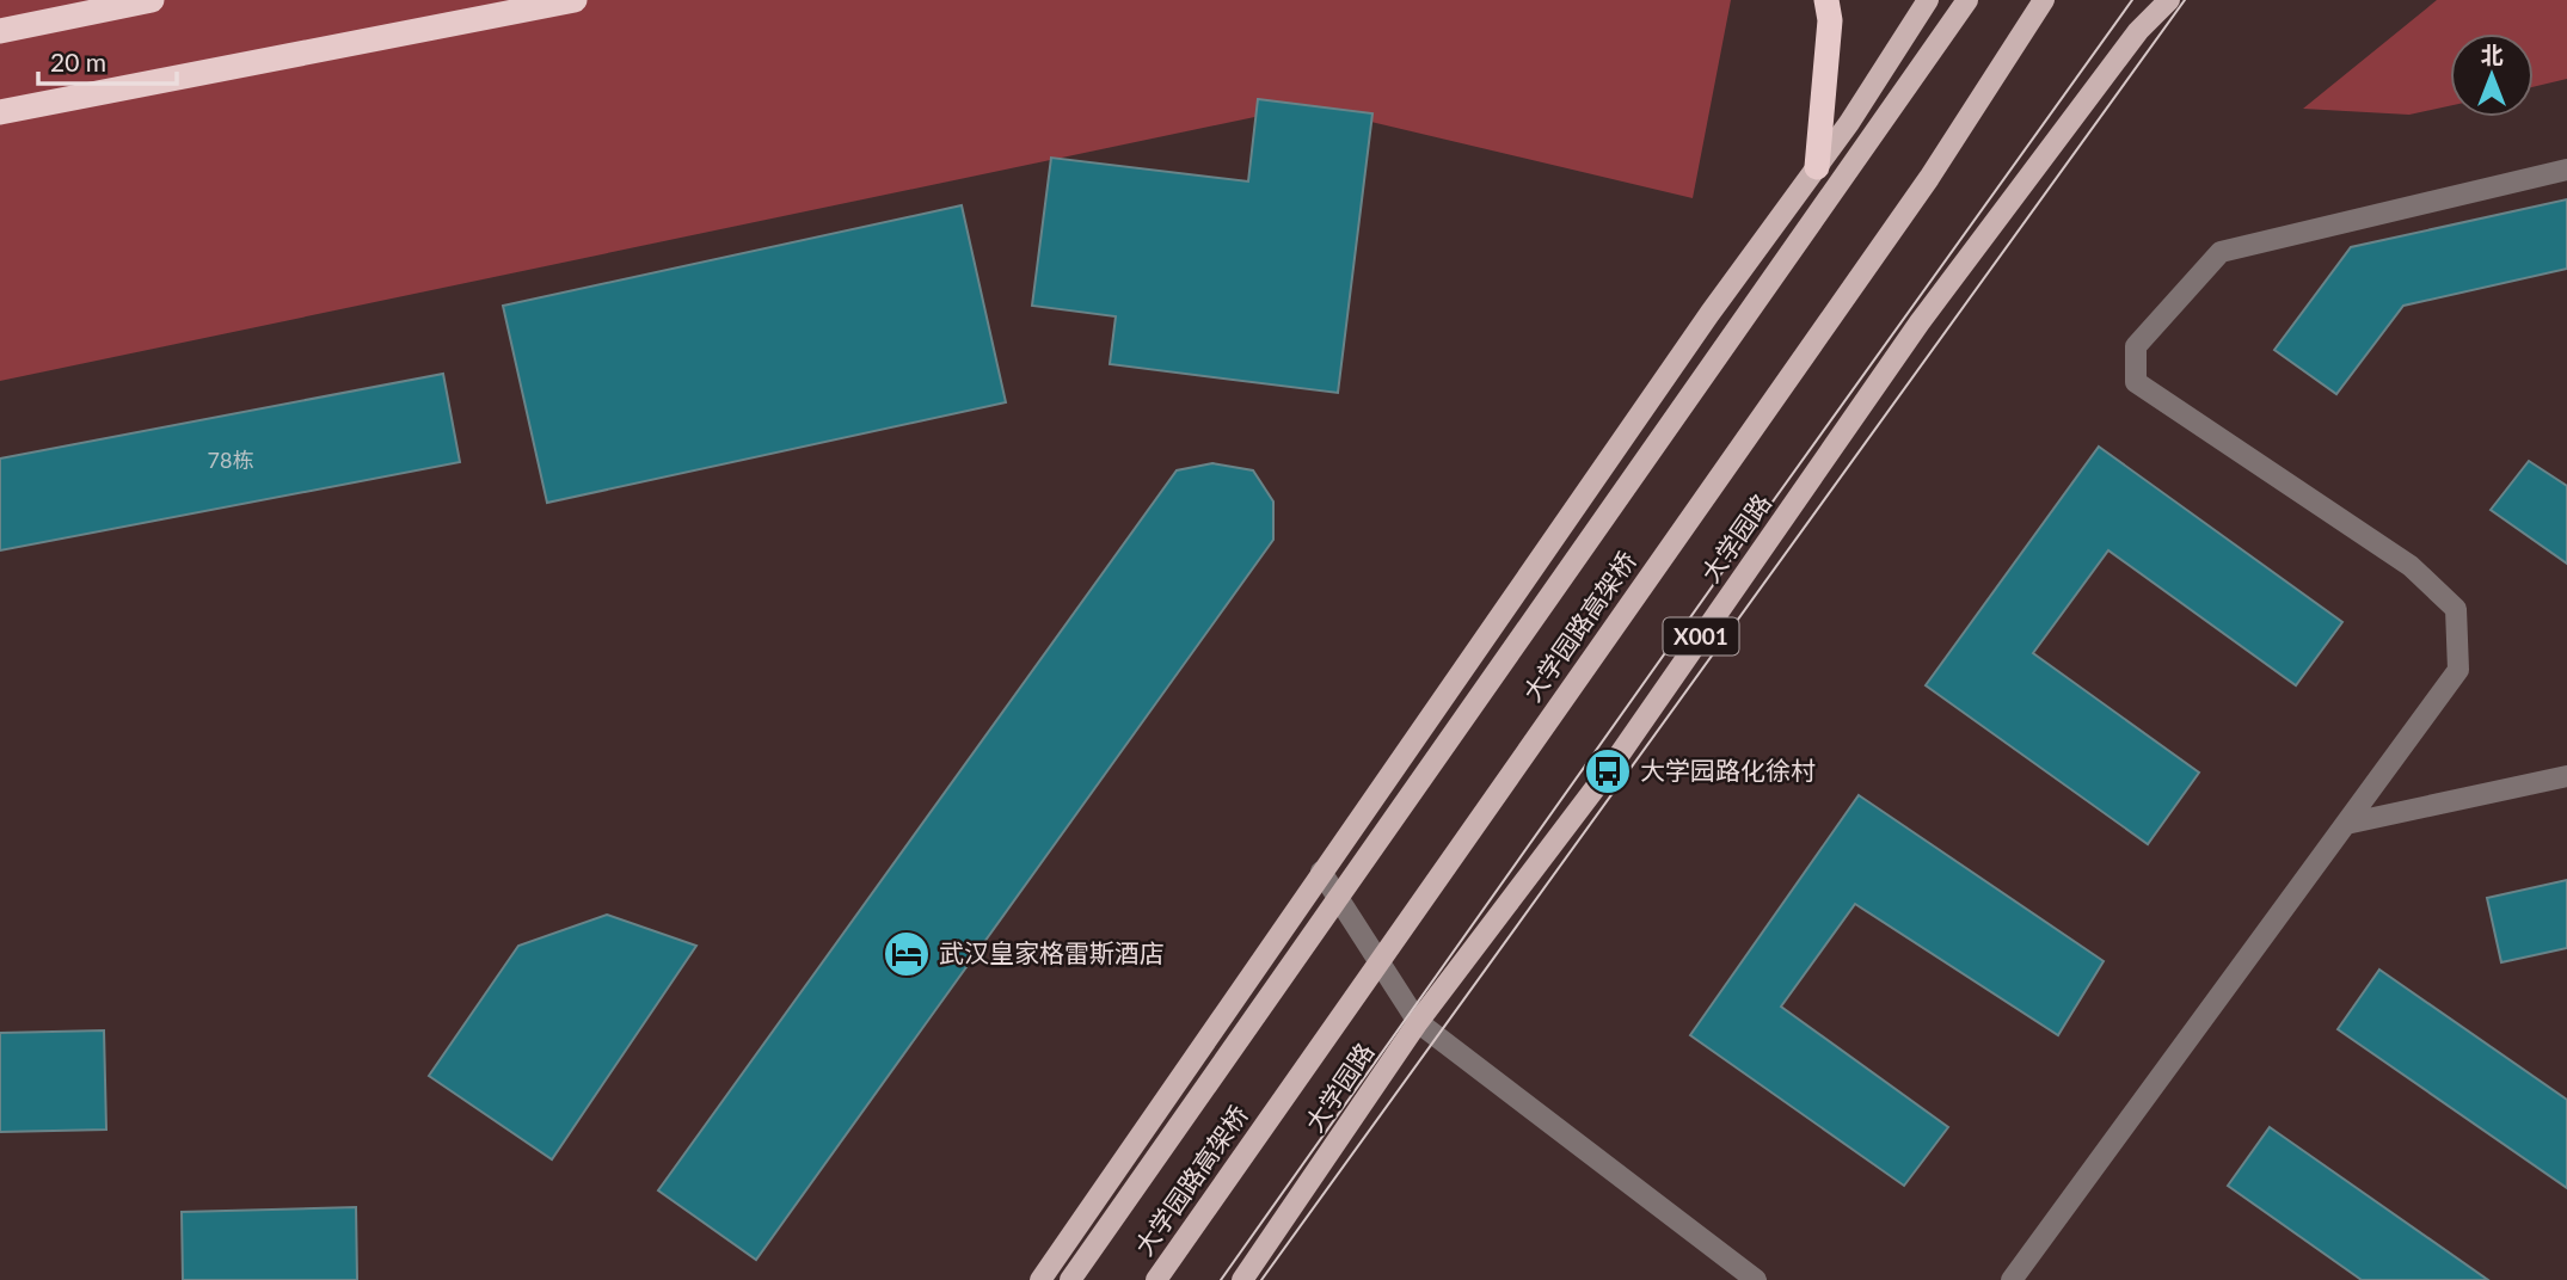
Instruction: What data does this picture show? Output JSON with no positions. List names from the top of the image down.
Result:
{
  "streets": {
    "main road": ["大学园路", "大学园路高架桥", "X001"]
  },
  "places": {
    "bus stop": ["大学园路化徐村"],
    "hotel": ["武汉皇家格雷斯酒店"]
  },
  "house_numbers": ["78栋"],
  "scale_bar": "20 m",
  "north": "top"
}
